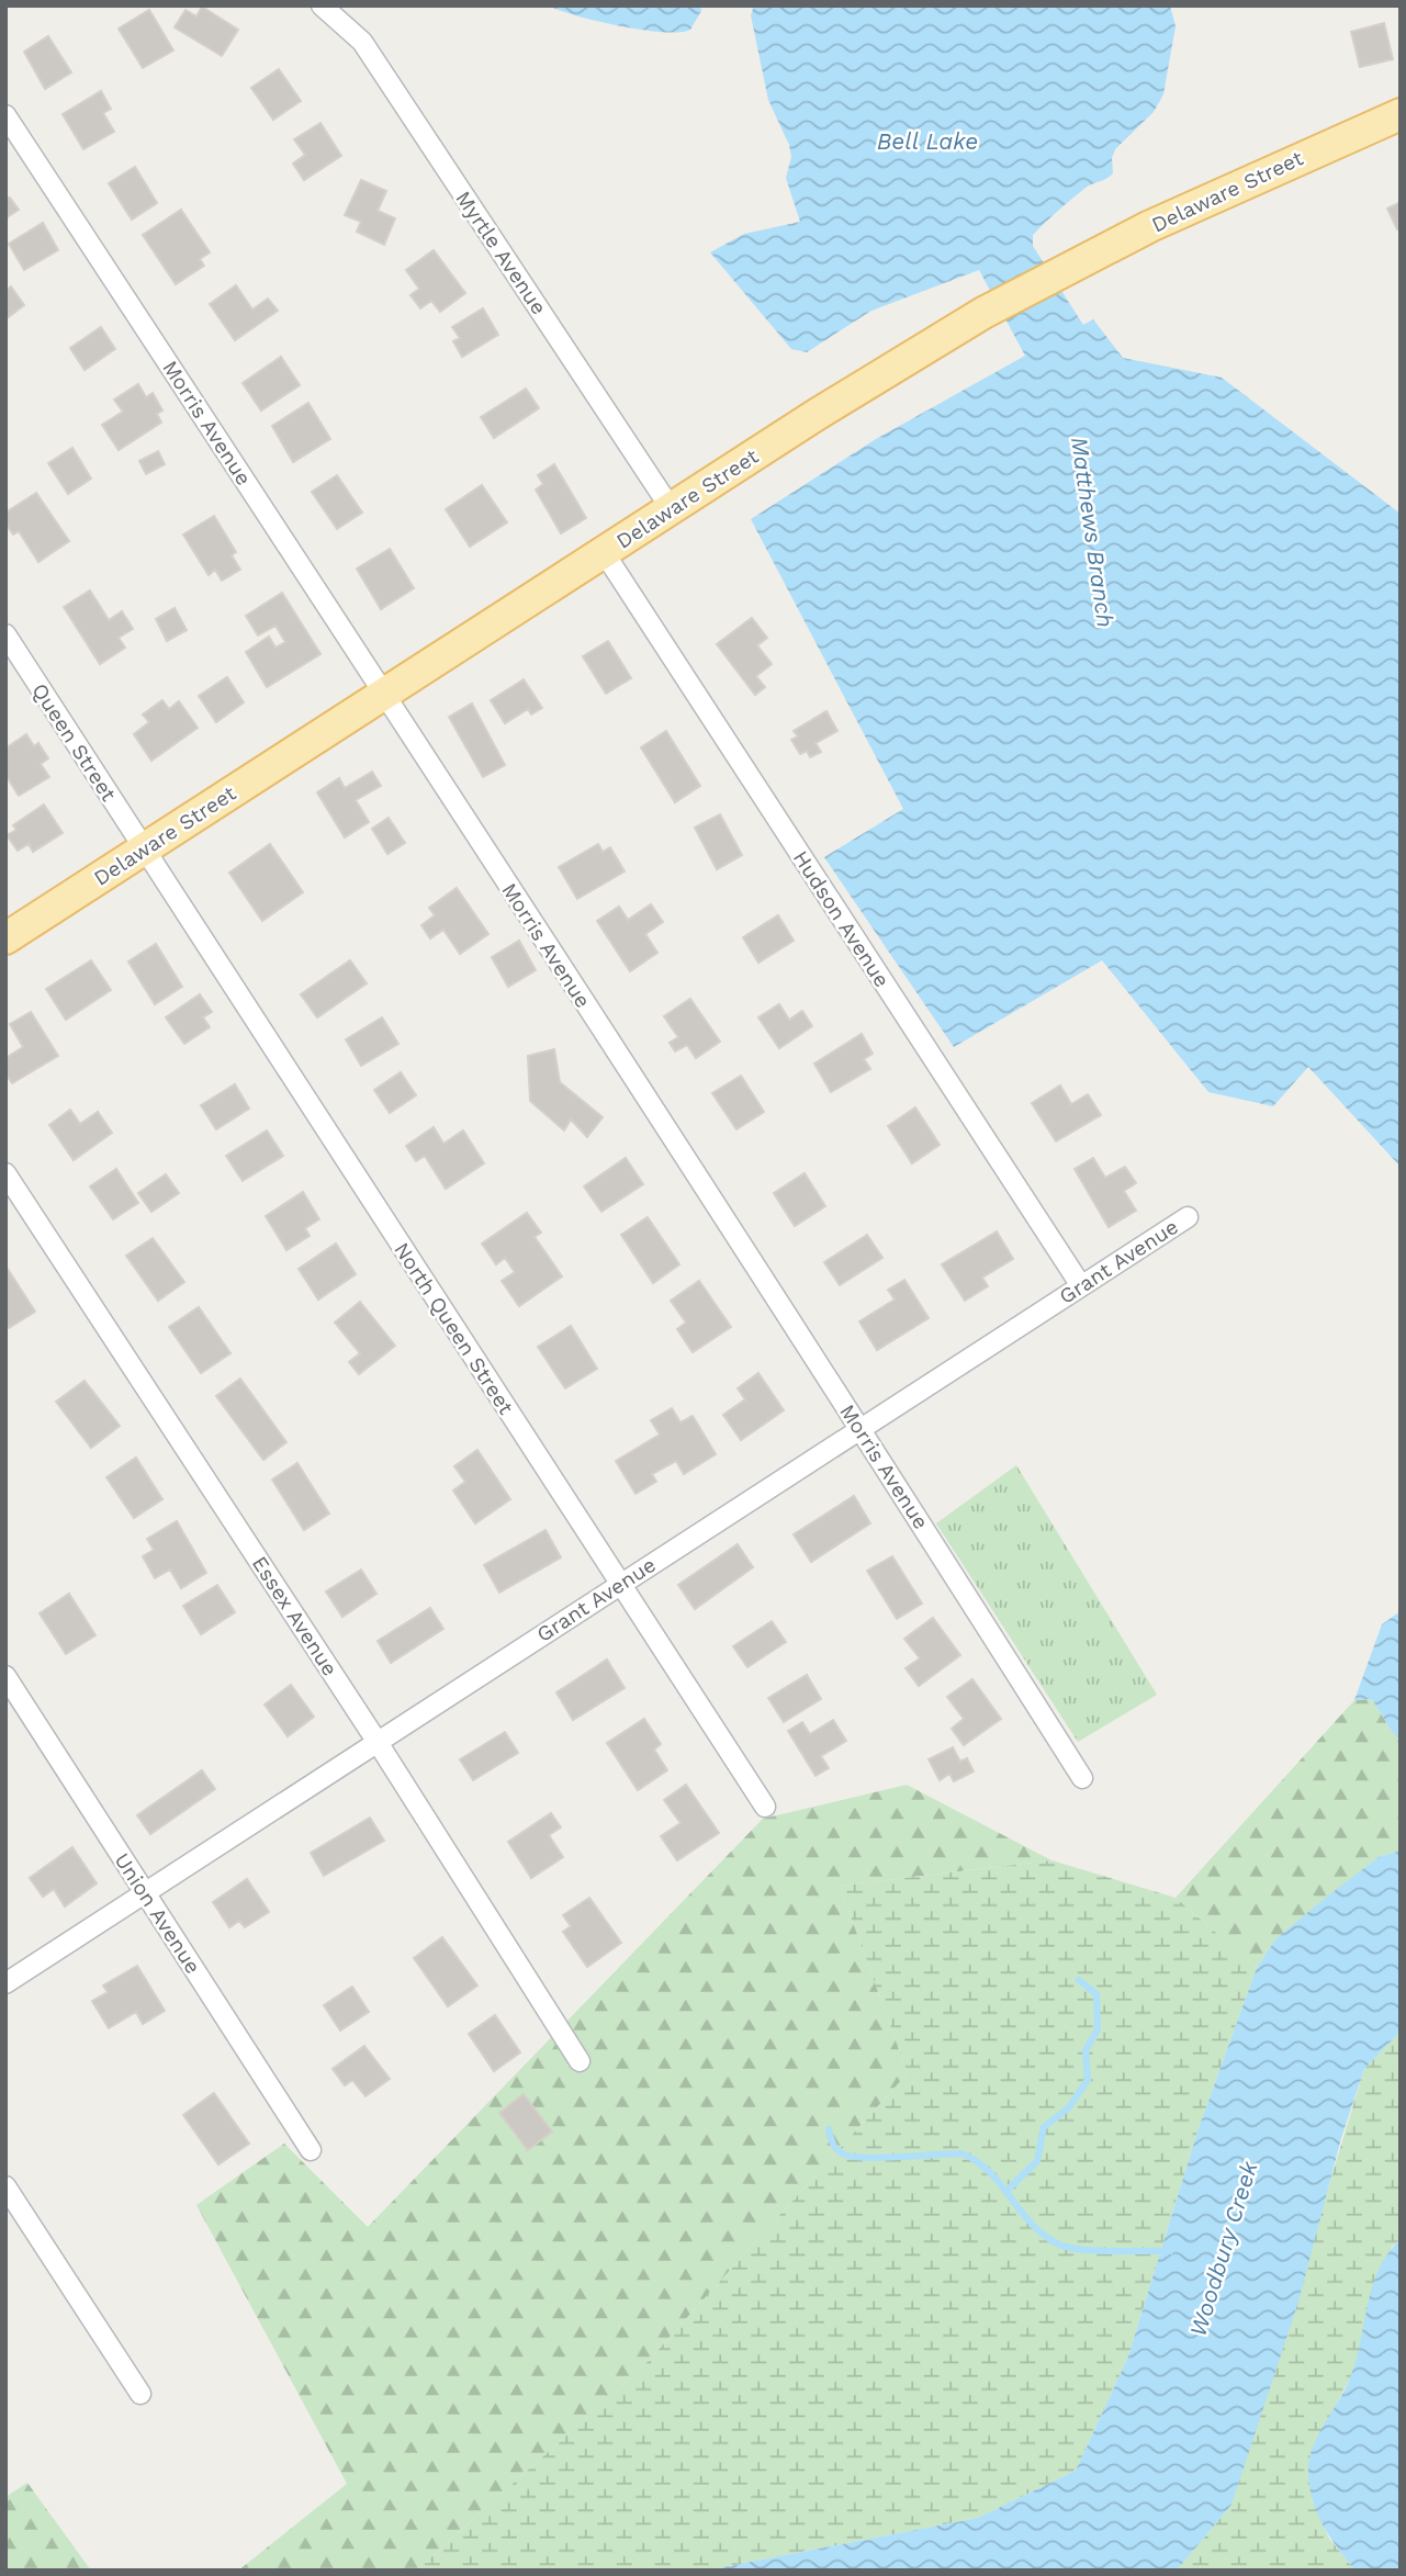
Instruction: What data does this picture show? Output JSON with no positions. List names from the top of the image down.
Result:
{
  "streets": {
    "main road": ["Delaware Street"],
    "street": [
      "Myrtle Avenue",
      "Morris Avenue",
      "Queen Street",
      "Hudson Avenue",
      "Grant Avenue",
      "North Queen Street",
      "Essex Avenue",
      "Union Avenue"
    ]
  },
  "crossings": [
    ["Delaware Street", "Myrtle Avenue"],
    ["Delaware Street", "Morris Avenue"],
    ["Delaware Street", "Queen Street"],
    ["Delaware Street", "Hudson Avenue"],
    ["Delaware Street", "North Queen Street"],
    ["Morris Avenue", "Grant Avenue"],
    ["Queen Street", "North Queen Street"],
    ["Hudson Avenue", "Grant Avenue"],
    ["Grant Avenue", "North Queen Street"],
    ["Grant Avenue", "Essex Avenue"],
    ["Grant Avenue", "Union Avenue"]
  ],
  "water": ["Bell Lake", "Matthews Branch", "Woodbury Creek"]
}
